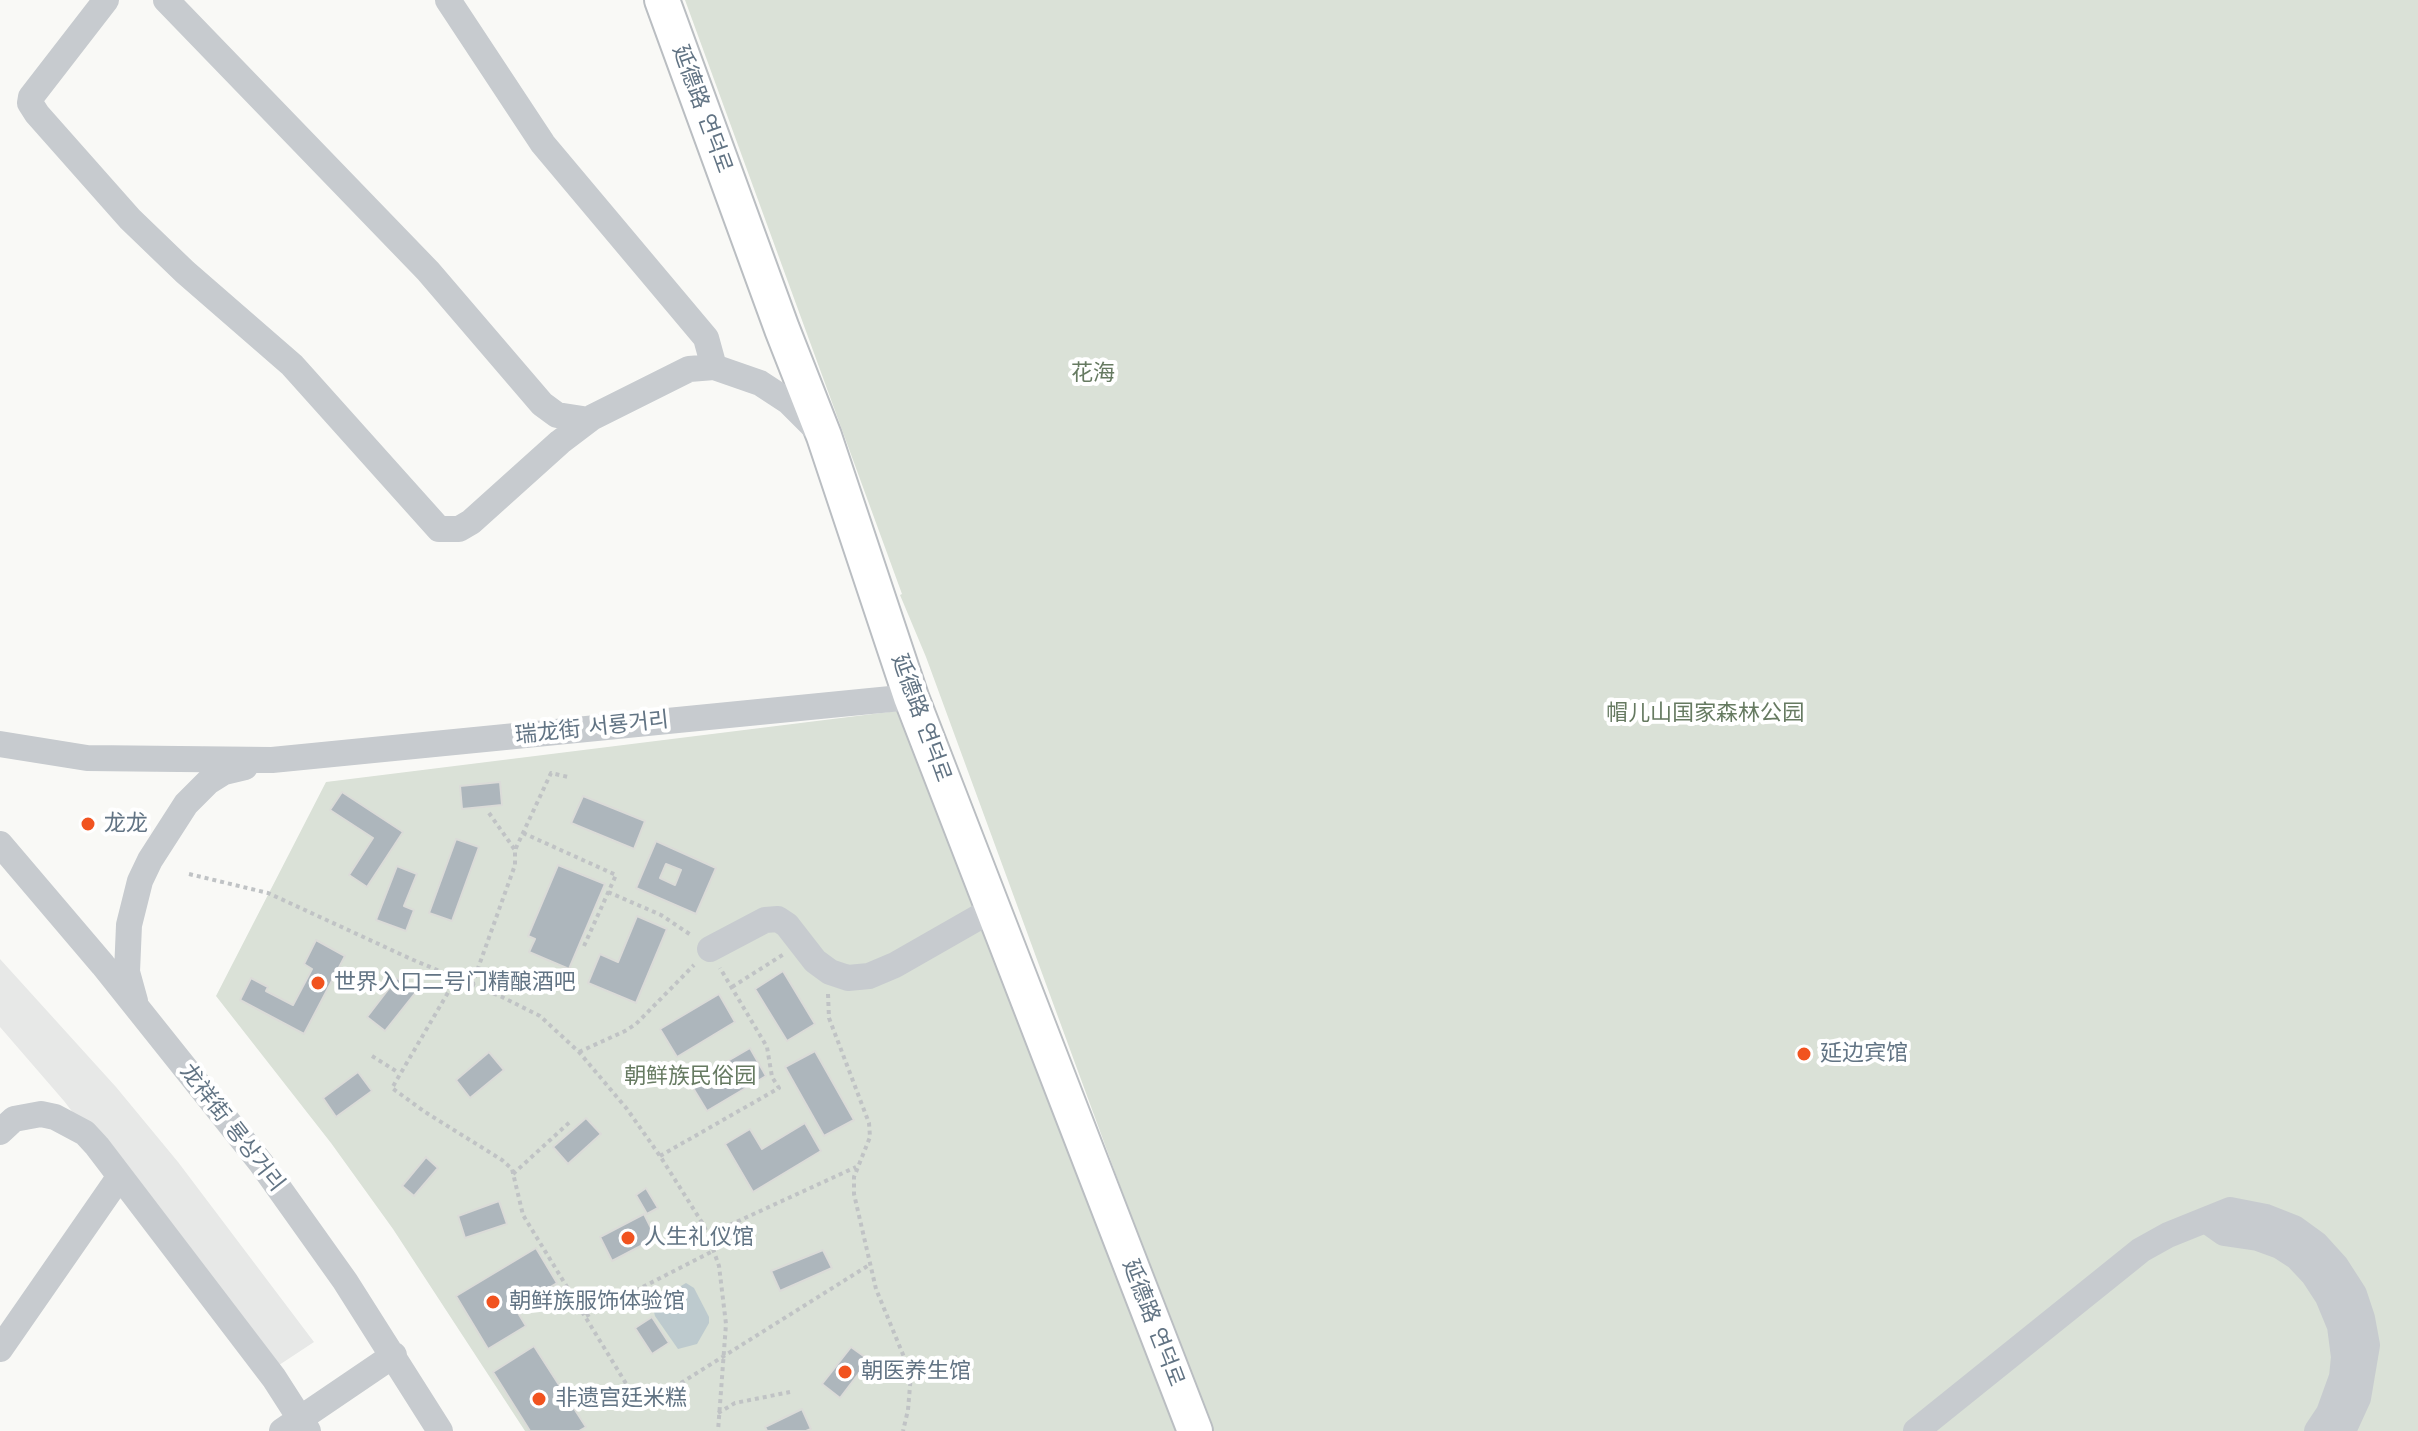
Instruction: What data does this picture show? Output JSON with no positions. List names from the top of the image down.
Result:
{
  "streets": {
    "main road": ["延德路 연덕로"],
    "street": ["瑞龙街 서룡거리", "龙祥街 룡상거리"]
  },
  "crossings": [
    ["延德路 연덕로", "瑞龙街 서룡거리"],
    ["瑞龙街 서룡거리", "龙祥街 룡상거리"]
  ],
  "parks": ["花海", "帽儿山国家森林公园", "朝鲜族民俗园"],
  "places": [
    "龙龙",
    "世界入口二号门精酿酒吧",
    "延边宾馆",
    "人生礼仪馆",
    "朝鲜族服饰体验馆",
    "朝医养生馆",
    "非遗宫廷米糕"
  ]
}
